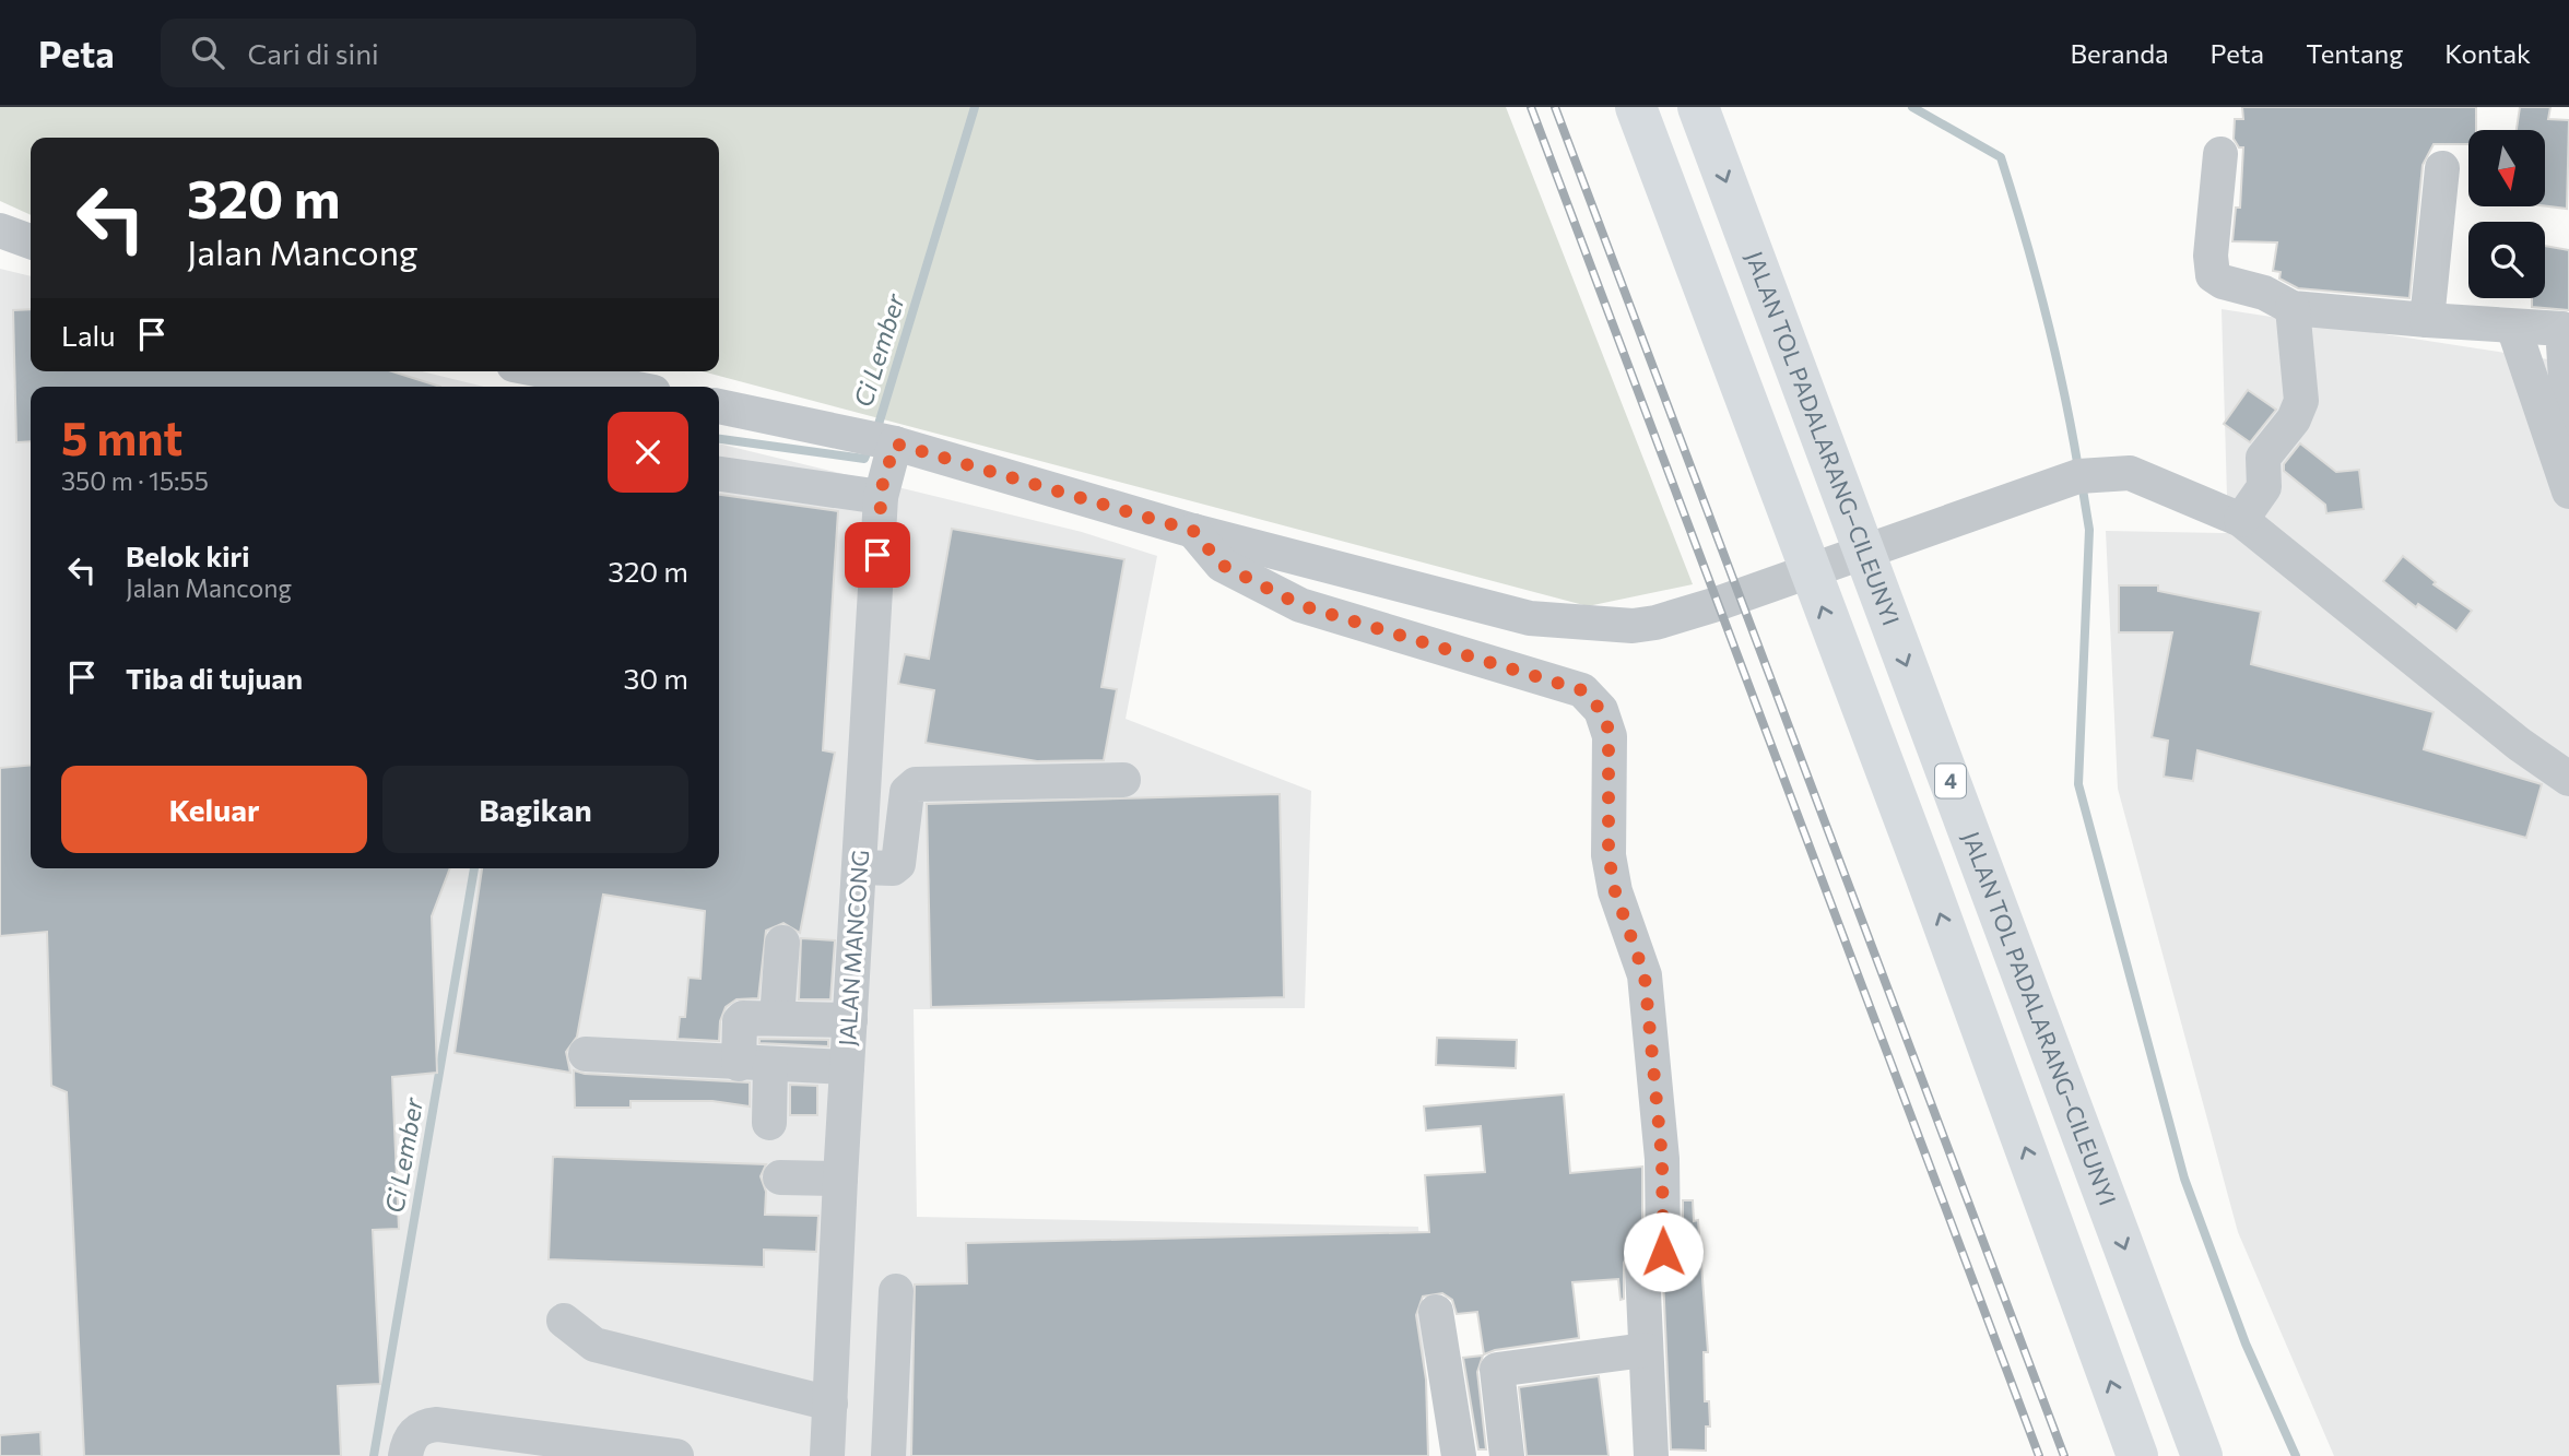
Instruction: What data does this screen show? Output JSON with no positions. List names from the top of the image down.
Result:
{
  "streets": {
    "highway": ["JALAN TOL PADALARANG–CILEUNYI", "4"],
    "street": ["JALAN MANCONG"]
  },
  "water": ["Ci Lember"],
  "north": "bottom",
  "page": {
    "header": "Peta",
    "search": "Cari di sini",
    "nav": [
      "Beranda",
      "Peta",
      "Tentang",
      "Kontak"
    ],
    "turn": ["320 m", "Jalan Mancong"],
    "then": "Lalu",
    "heading": ["5 mnt", "350 m · 15:55"],
    "list": [
      {
        "name": "Belok kiri",
        "note": "Jalan Mancong",
        "value": "320 m"
      },
      {
        "name": "Tiba di tujuan",
        "value": "30 m"
      }
    ],
    "buttons": ["Keluar", "Bagikan"]
  }
}
